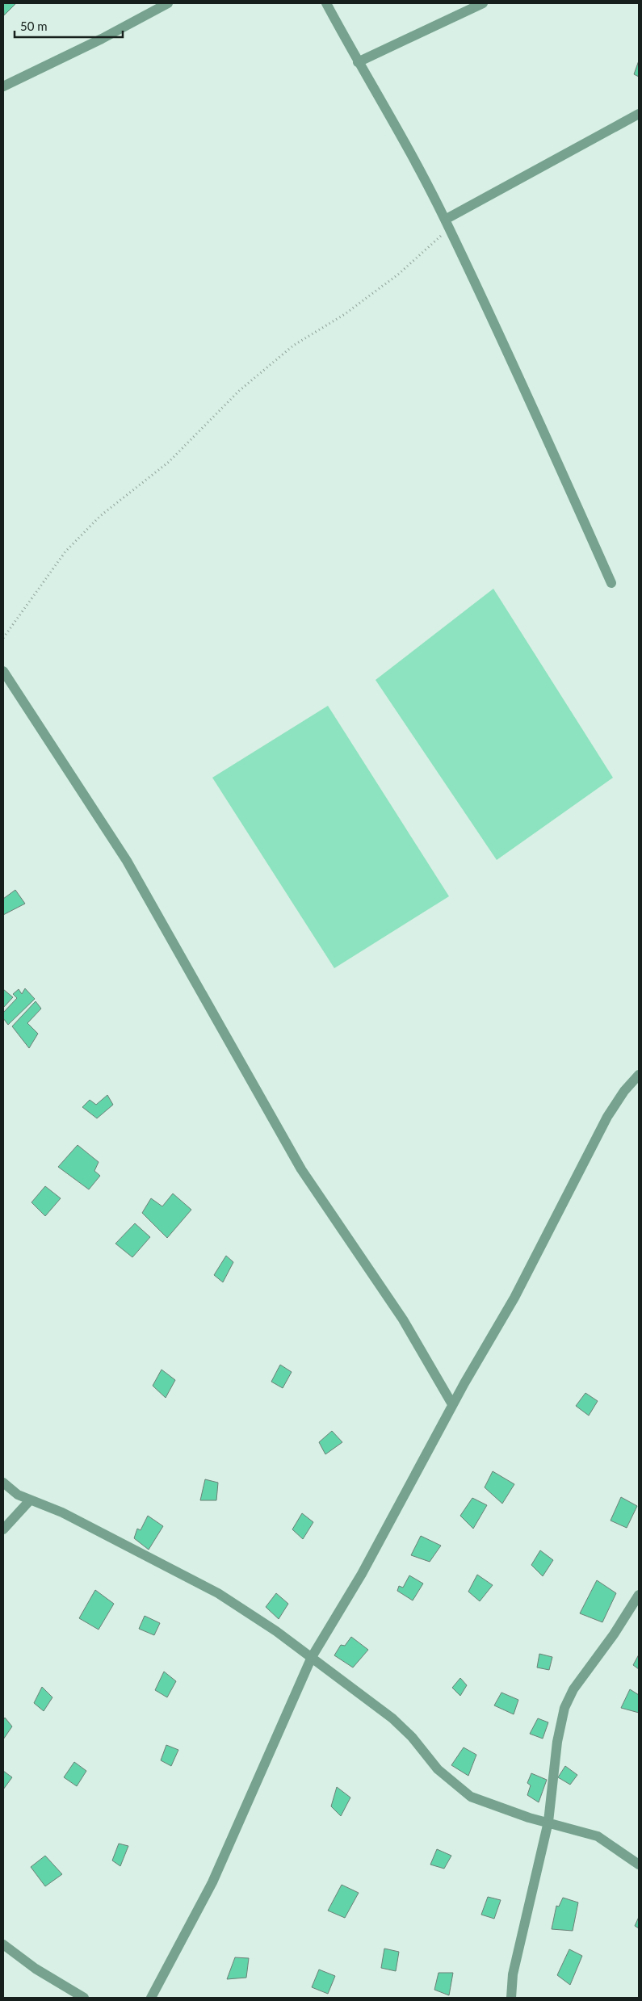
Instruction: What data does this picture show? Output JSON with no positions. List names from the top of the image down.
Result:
{
  "scale_bar": "50 m"
}
